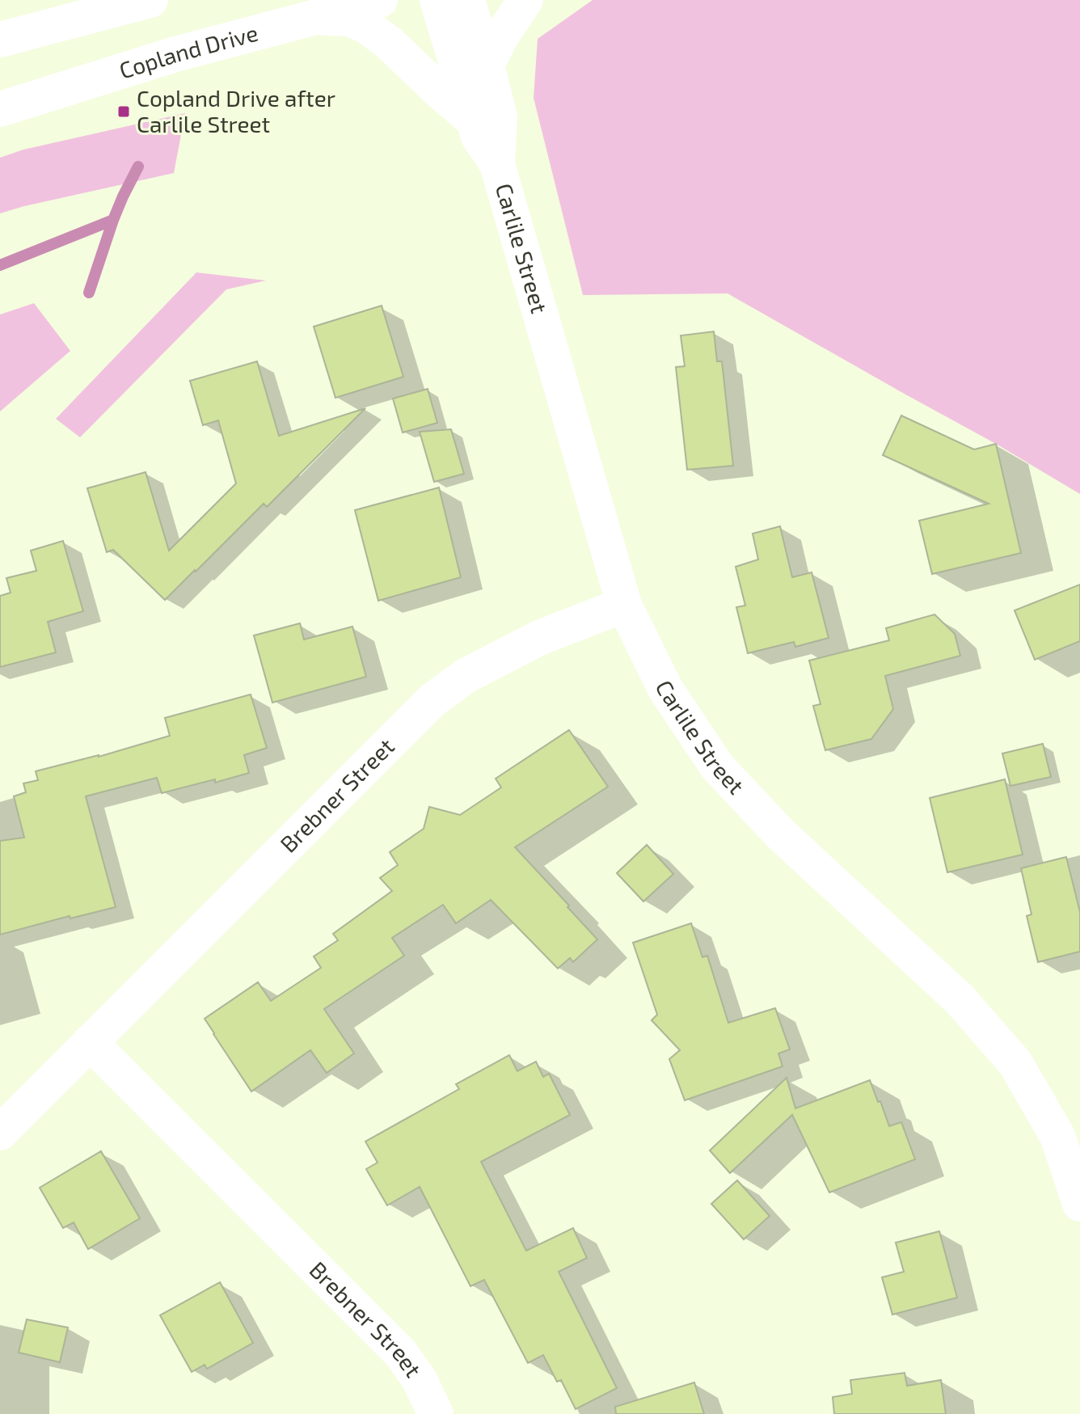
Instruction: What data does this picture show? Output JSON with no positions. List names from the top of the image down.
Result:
{
  "streets": {
    "street": ["Copland Drive", "Carlile Street", "Brebner Street"]
  },
  "crossings": [
    ["Carlile Street", "Brebner Street"]
  ],
  "places": {
    "transit": ["Copland Drive after Carlile Street"]
  }
}
